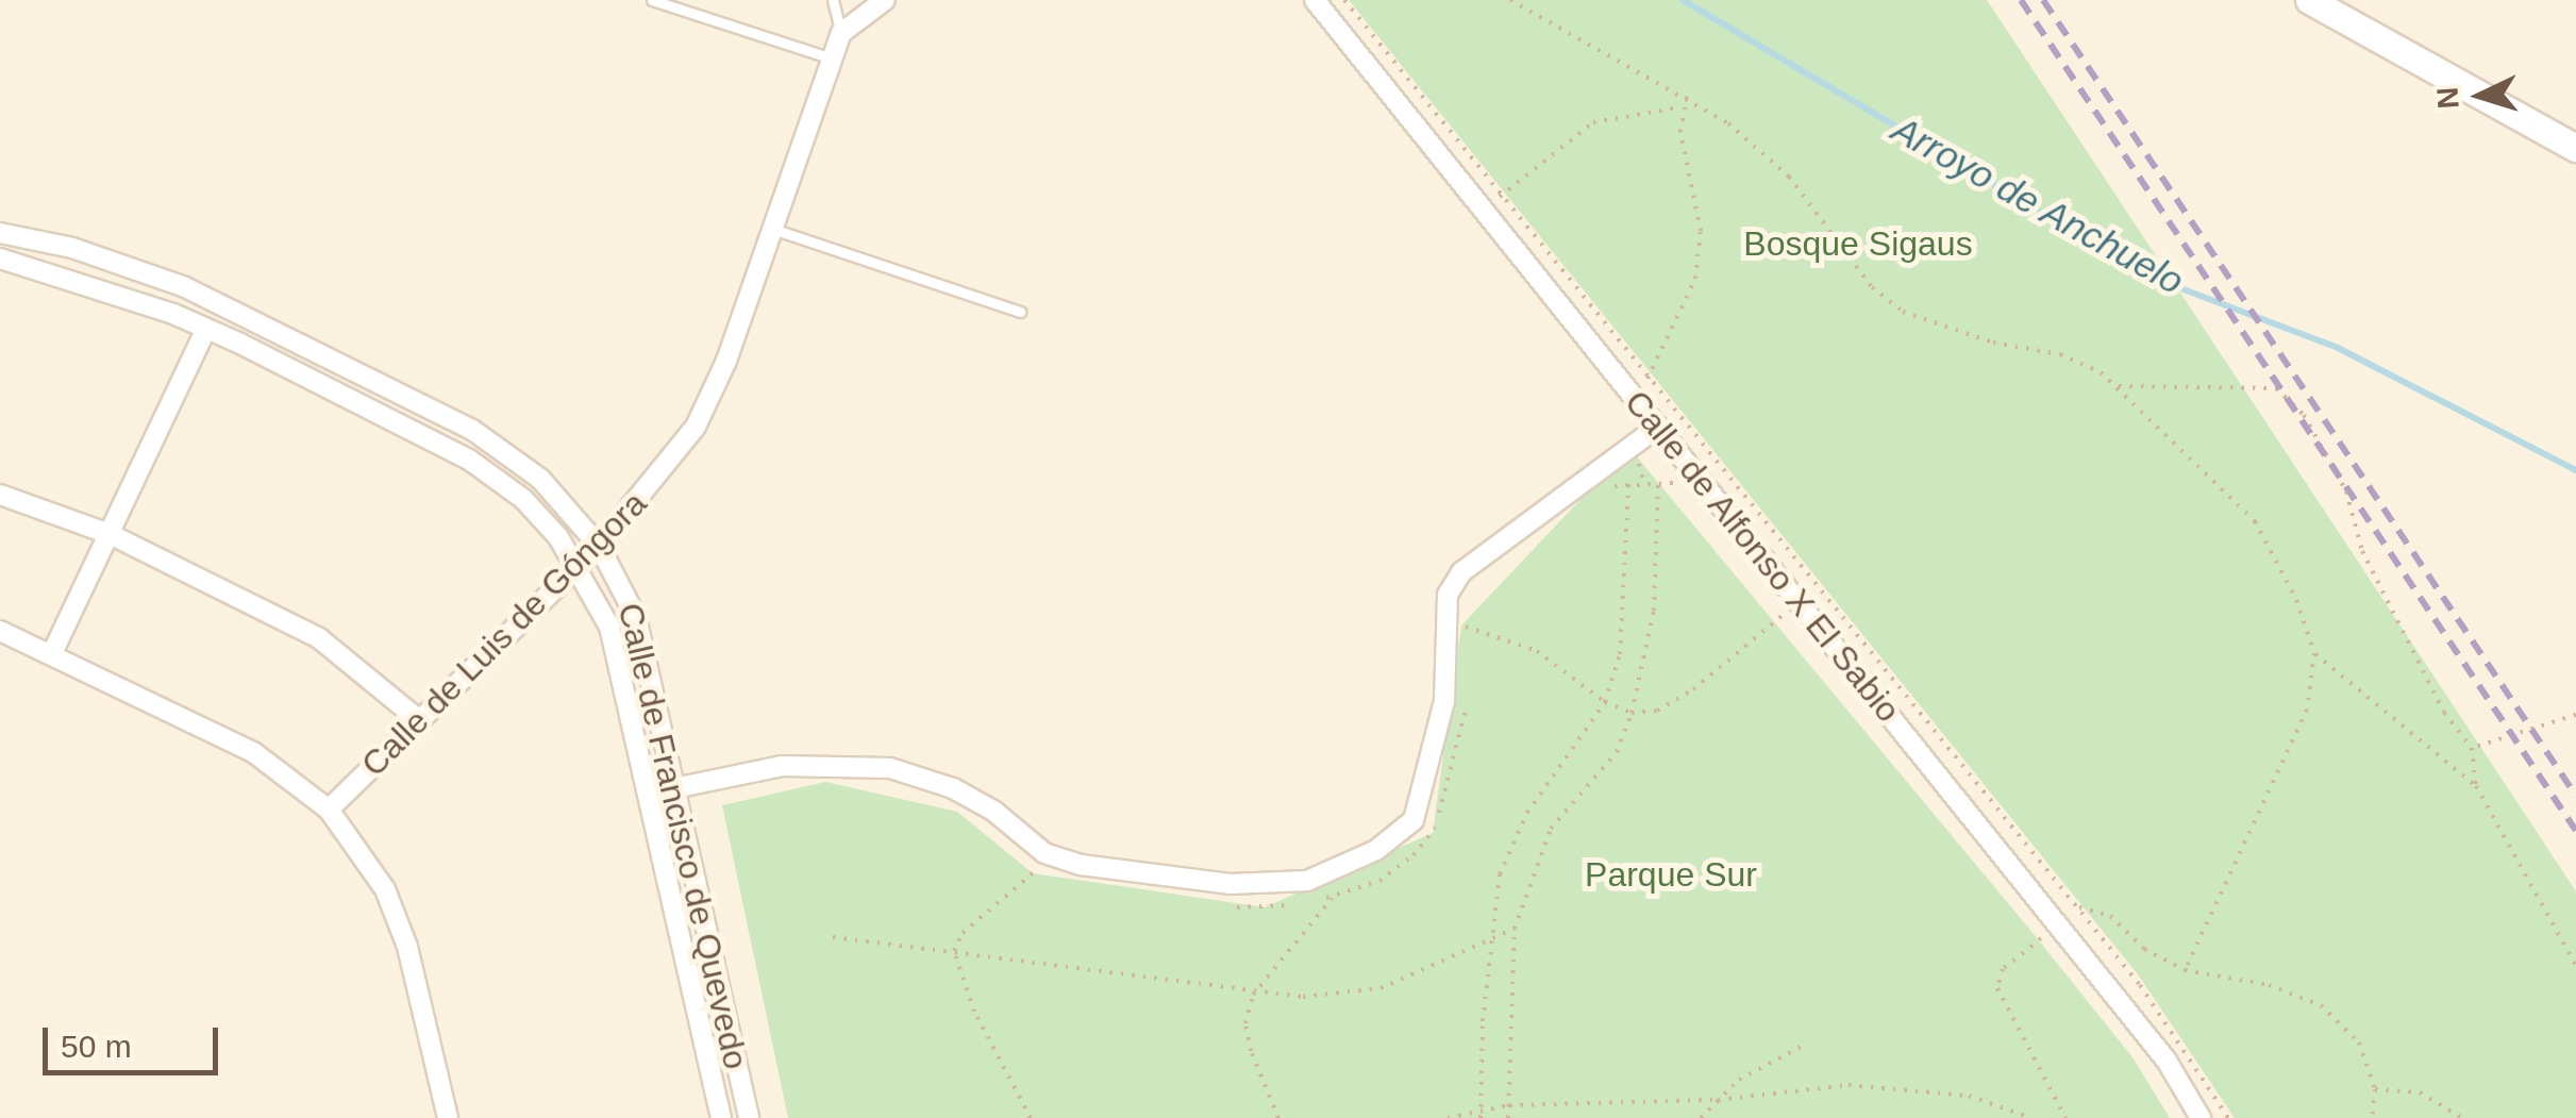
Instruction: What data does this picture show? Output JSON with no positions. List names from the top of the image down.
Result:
{
  "streets": {
    "street": ["Calle de Alfonso X El Sabio", "Calle de Luis de Góngora", "Calle de Francisco de Quevedo"]
  },
  "crossings": [
    ["Calle de Luis de Góngora", "Calle de Francisco de Quevedo"]
  ],
  "water": ["Arroyo de Anchuelo"],
  "parks": ["Bosque Sigaus", "Parque Sur"],
  "scale_bar": "50 m",
  "north": "left"
}
